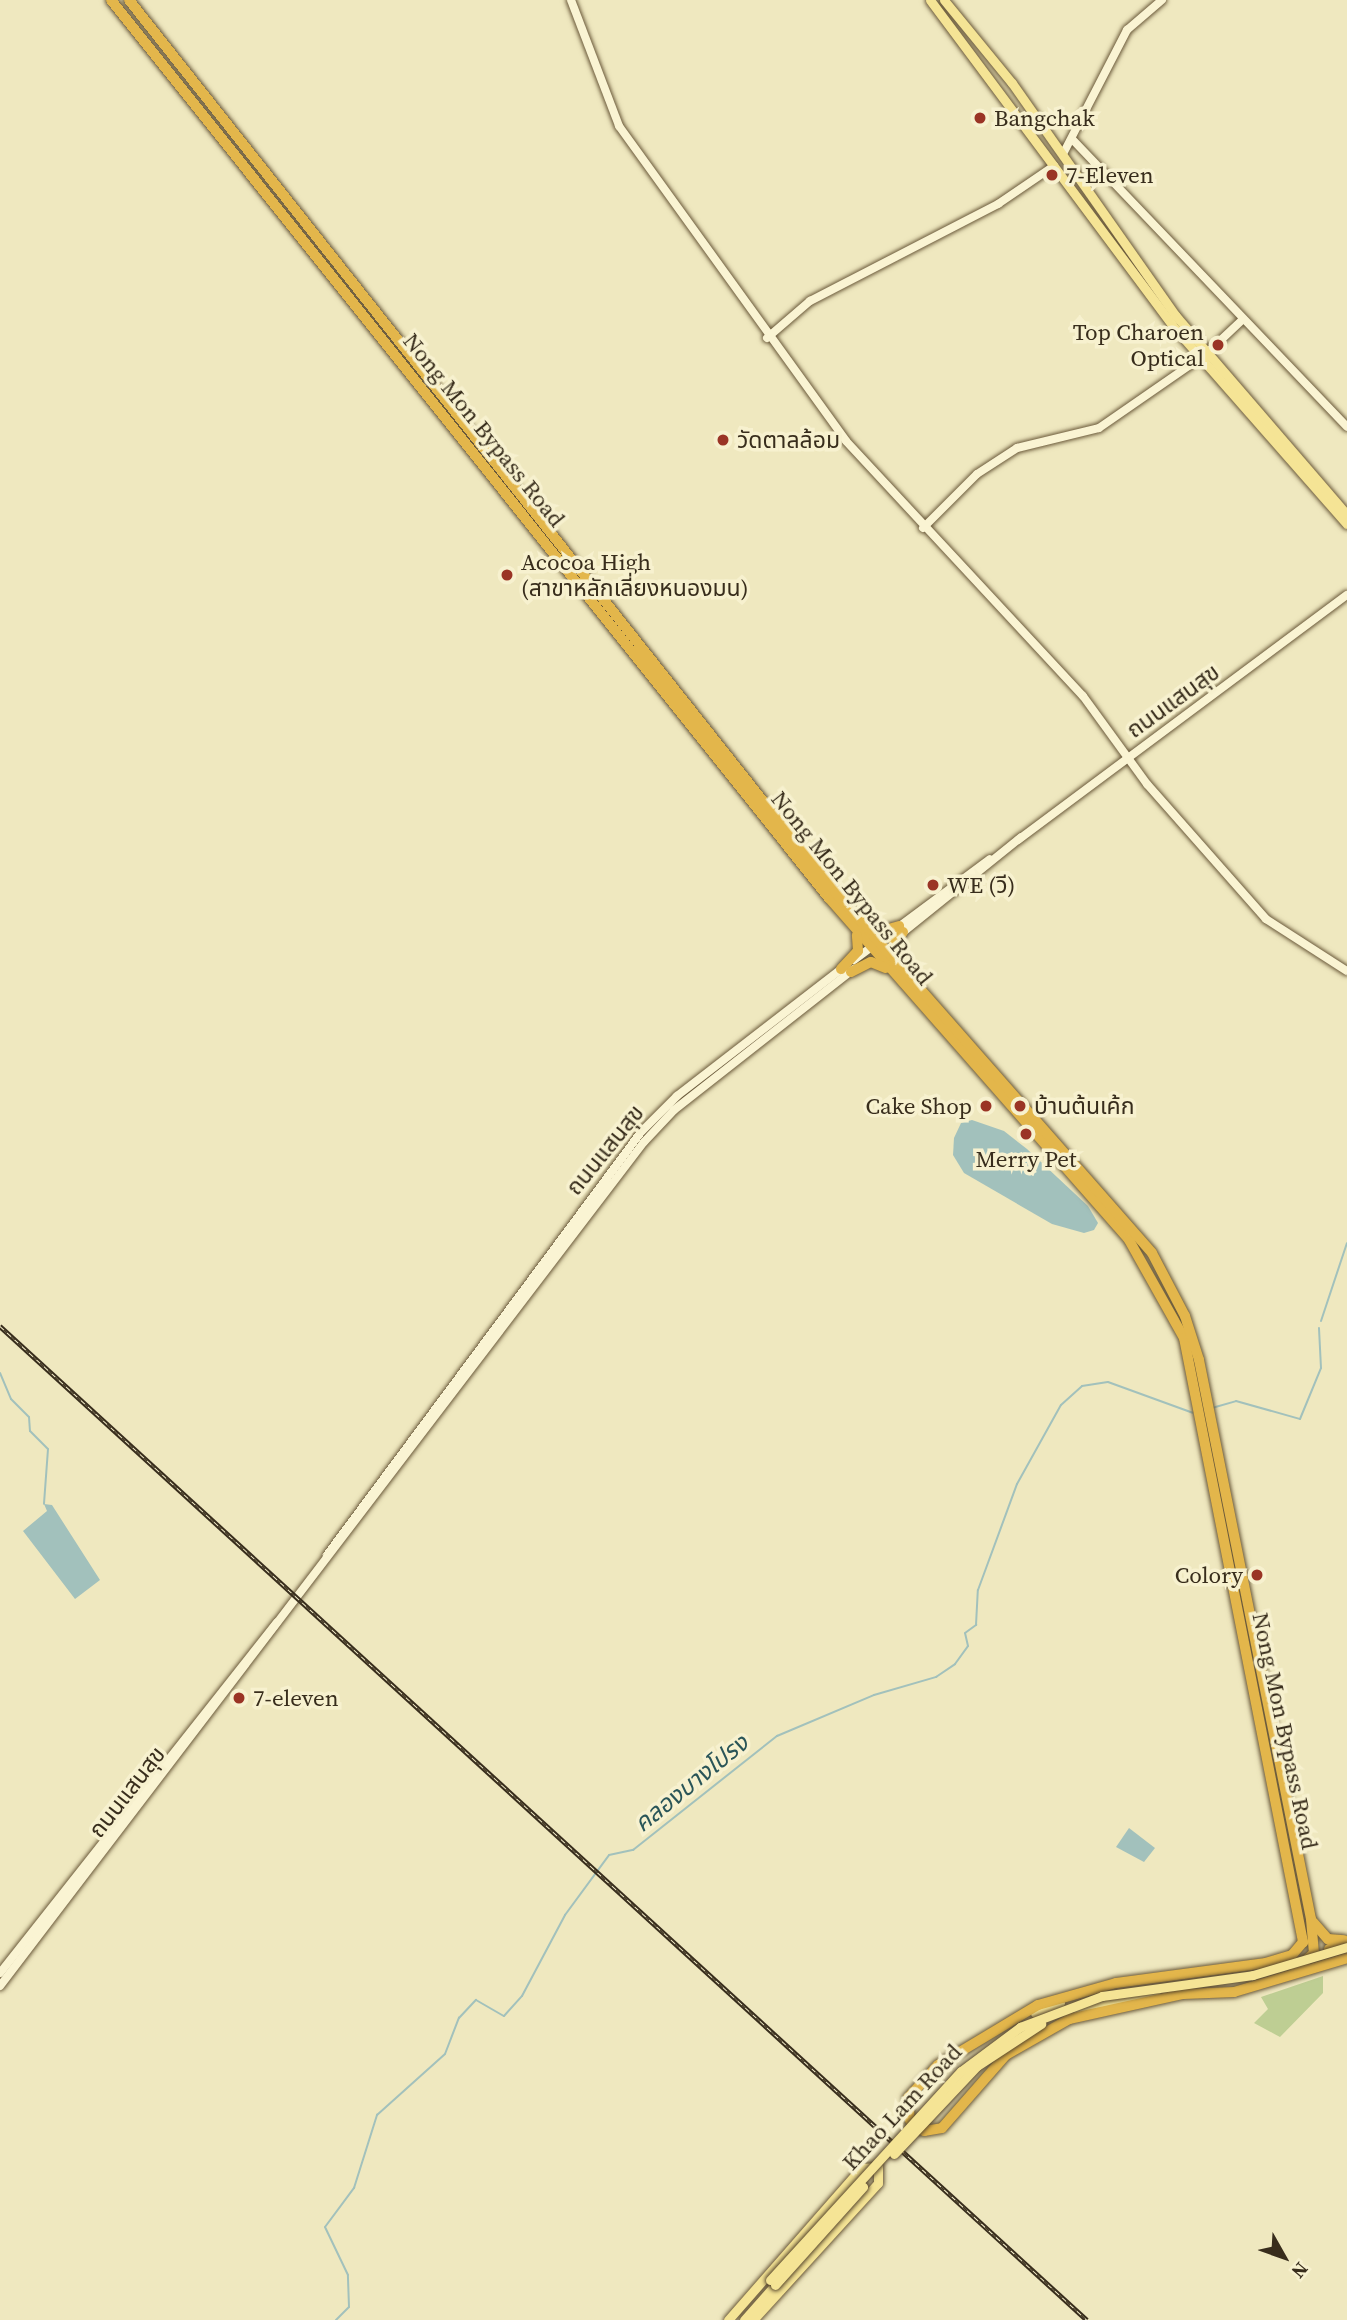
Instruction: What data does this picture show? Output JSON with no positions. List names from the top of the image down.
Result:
{
  "streets": {
    "highway": ["Nong Mon Bypass Road", "Khao Lam Road"],
    "street": ["ถนนแสนสุข"]
  },
  "crossings": [
    ["Nong Mon Bypass Road", "ถนนแสนสุข"],
    ["Nong Mon Bypass Road", "Khao Lam Road"]
  ],
  "water": ["คลองบางโปรง"],
  "places": [
    "Bangchak",
    "7-Eleven",
    "Top Charoen Optical",
    "วัดตาลล้อม",
    "Acocoa High (สาขาหลักเลี่ยงหนองมน)",
    "WE (วี)",
    "Cake Shop",
    "บ้านต้นเค้ก",
    "Merry Pet",
    "Colory",
    "7-eleven"
  ],
  "north": "bottom right"
}
